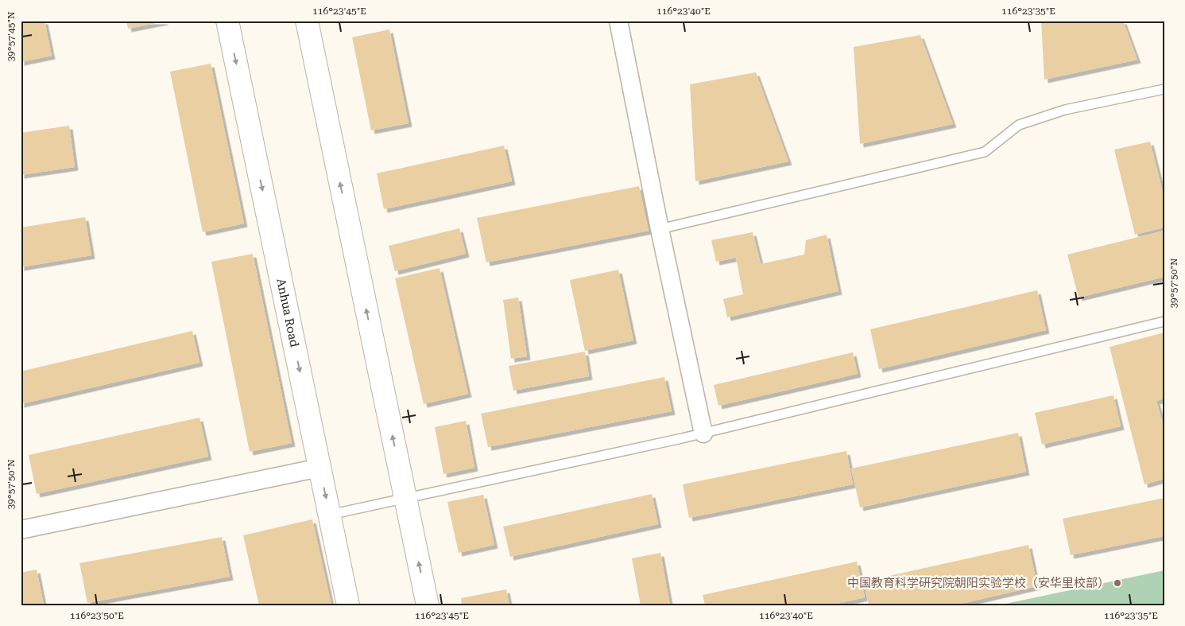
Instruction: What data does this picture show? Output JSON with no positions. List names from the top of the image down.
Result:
{
  "streets": {
    "street": ["Anhua Road"]
  },
  "places": ["中国教育科学研究院朝阳实验学校（安华里校部）"],
  "coordinates": [
    "116°23'45\"E",
    "116°23'40\"E",
    "116°23'35\"E",
    "39°57'45\"N",
    "39°57'50\"N",
    "116°23'50\"E"
  ]
}
